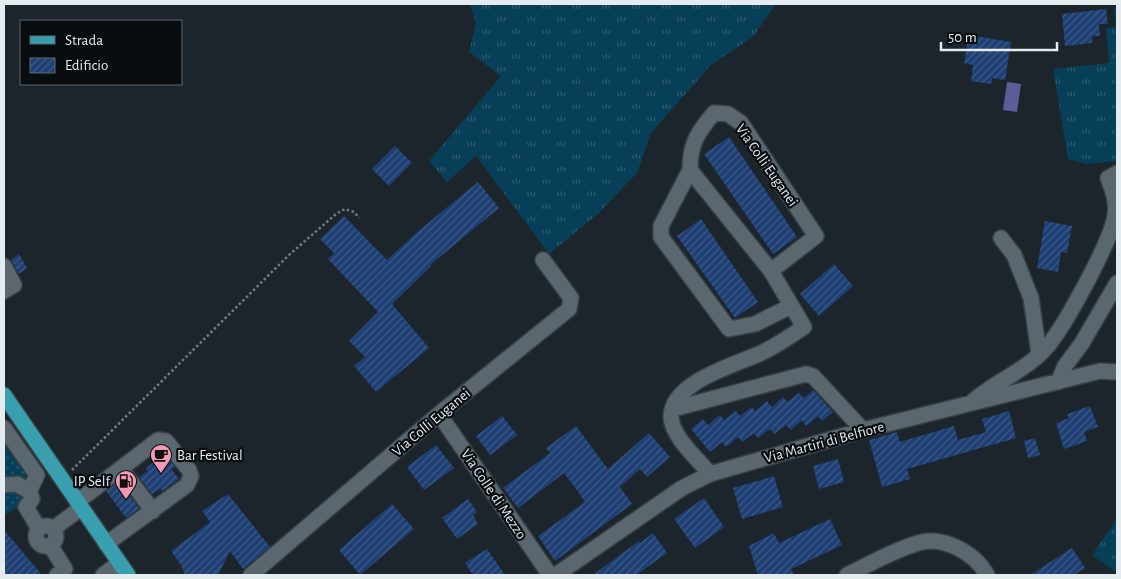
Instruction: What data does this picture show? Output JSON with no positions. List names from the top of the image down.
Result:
{
  "streets": {
    "street": ["Via Colli Euganei", "Via Martiri di Belfiore", "Via Colle di Mezzo"]
  },
  "crossings": [
    ["Via Colli Euganei", "Via Colle di Mezzo"]
  ],
  "places": {
    "cafe": ["Bar Festival"],
    "fuel station": ["IP Self"]
  },
  "legend": ["Strada", "Edificio"],
  "scale_bar": "50 m"
}
